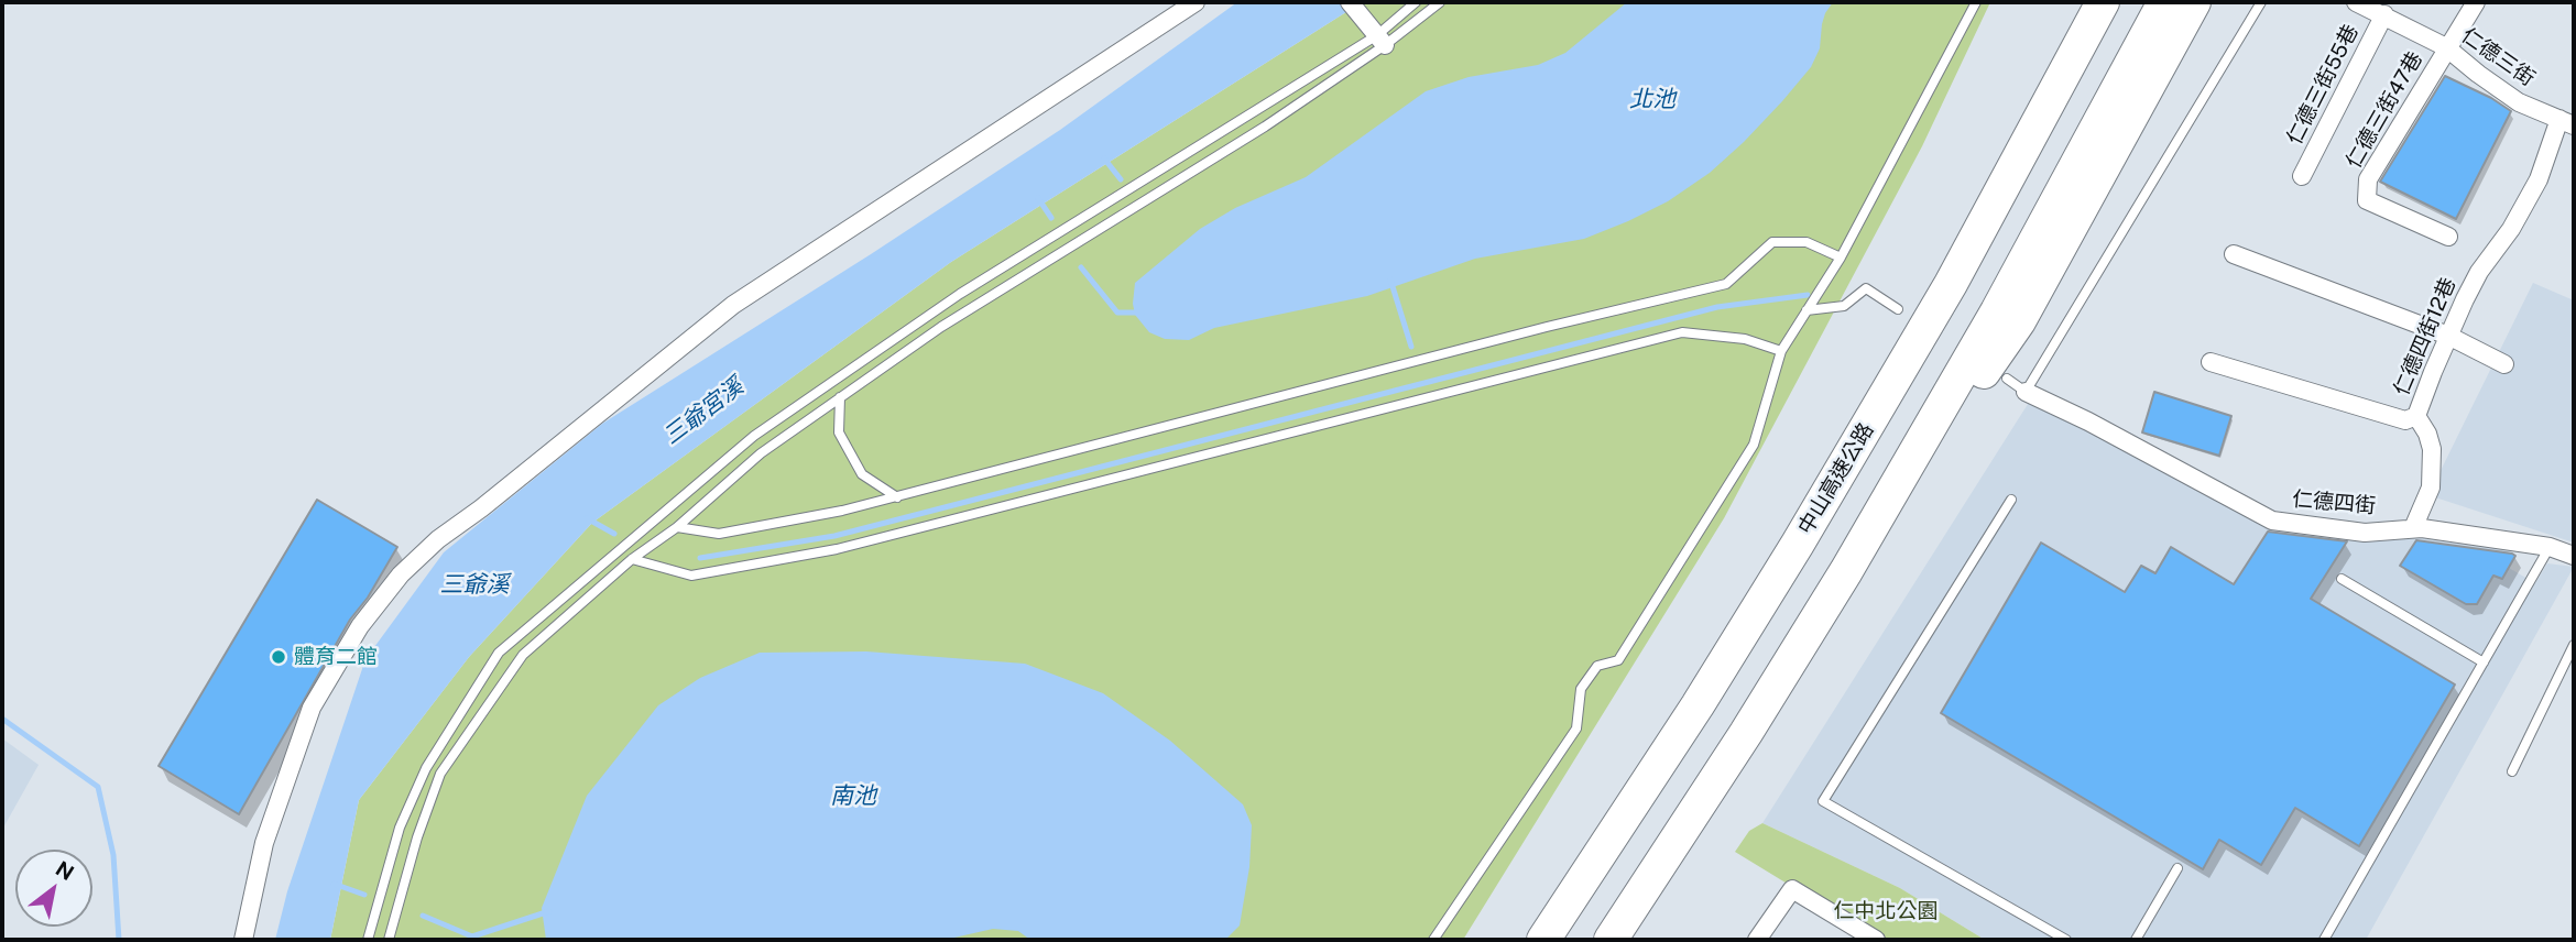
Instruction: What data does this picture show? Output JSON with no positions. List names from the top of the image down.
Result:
{
  "streets": {
    "highway": ["中山高速公路"],
    "street": [
      "仁德三街",
      "仁德三街55巷",
      "仁德三街47巷",
      "仁德四街12巷",
      "仁德四街"
    ]
  },
  "crossings": [
    ["仁德三街", "仁德三街55巷"],
    ["仁德三街", "仁德三街47巷"],
    ["仁德三街", "仁德四街12巷"],
    ["仁德四街12巷", "仁德四街"]
  ],
  "water": [
    "北池",
    "三爺宮溪",
    "三爺溪",
    "南池"
  ],
  "parks": ["仁中北公園"],
  "places": ["體育二館"],
  "north": "top right"
}
